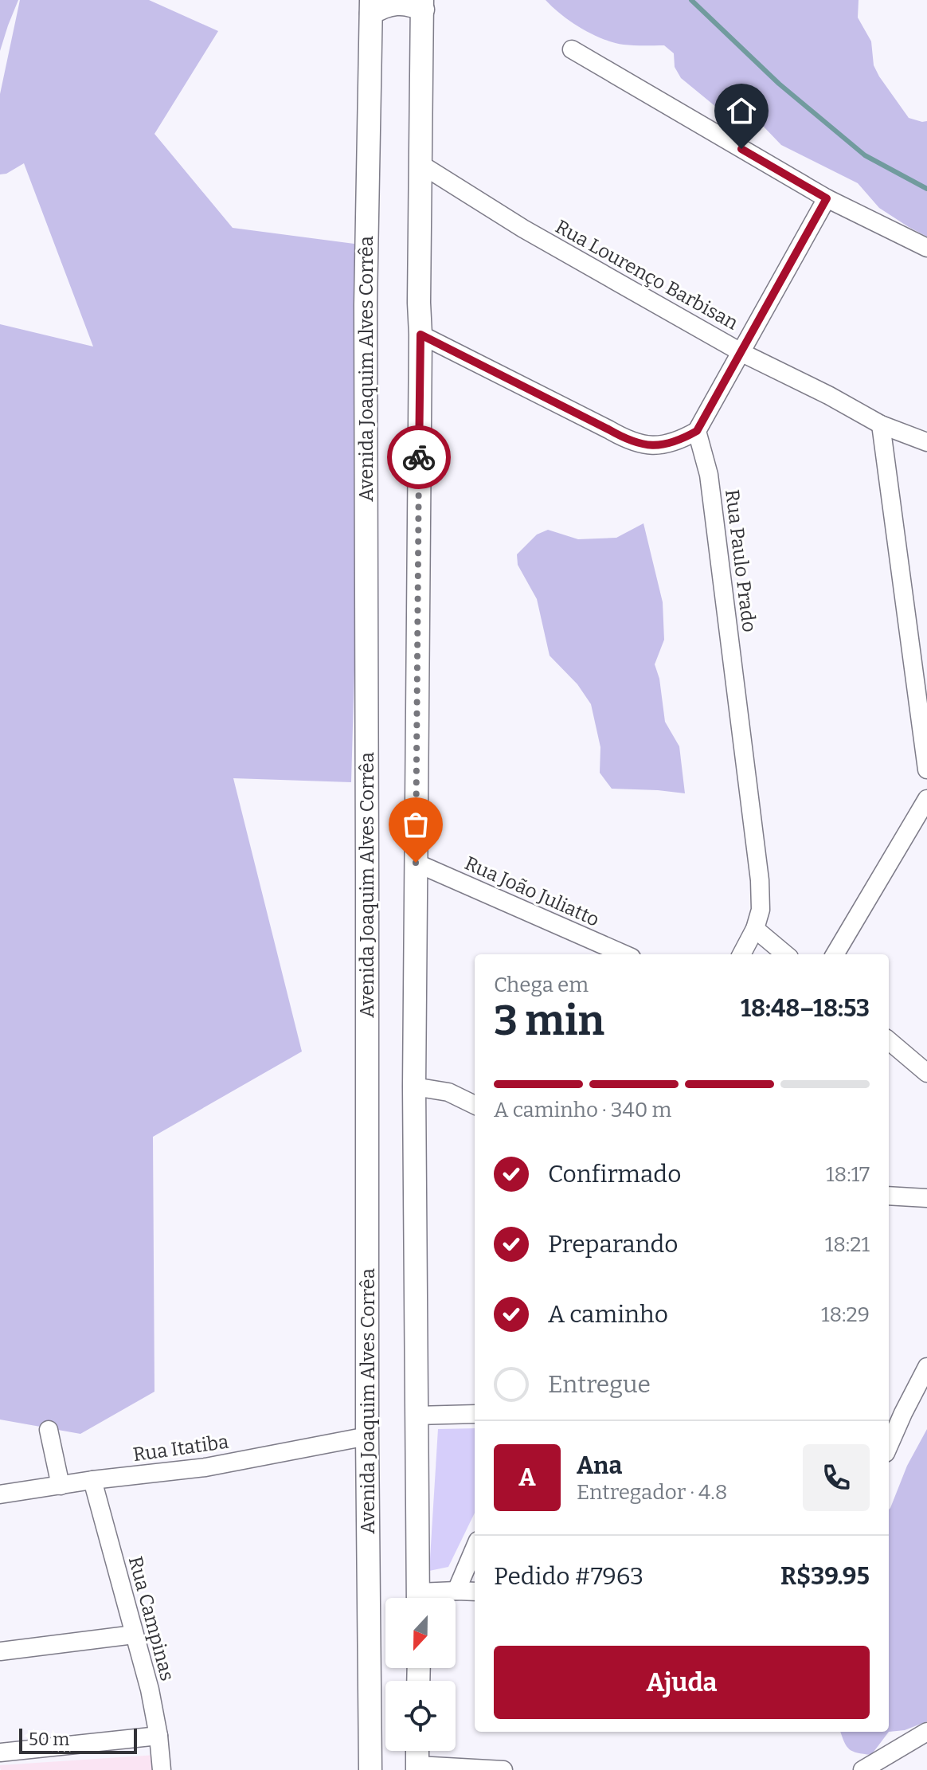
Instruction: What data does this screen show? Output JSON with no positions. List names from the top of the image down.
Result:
{
  "streets": {
    "main road": ["Avenida Joaquim Alves Corrêa"],
    "street": [
      "Rua Lourenço Barbisan",
      "Rua Paulo Prado",
      "Rua João Juliatto",
      "Rua Itatiba",
      "Rua Campinas"
    ]
  },
  "crossings": [
    ["Avenida Joaquim Alves Corrêa", "Rua Itatiba"],
    ["Rua Itatiba", "Rua Campinas"]
  ],
  "scale_bar": "50 m",
  "north": "bottom",
  "page": {
    "heading": ["3 min", "Chega em", "18:48–18:53"],
    "panel": [
      "Ana",
      "Entregador · 4.8",
      "Pedido #7963",
      "R$39.95"
    ],
    "bar": "A caminho · 340 m",
    "list": [
      ["Confirmado", "18:17"],
      ["Preparando", "18:21"],
      ["A caminho", "18:29"],
      "Entregue"
    ],
    "round": "A",
    "buttons": "Ajuda",
    "scale": "50 m"
  }
}
